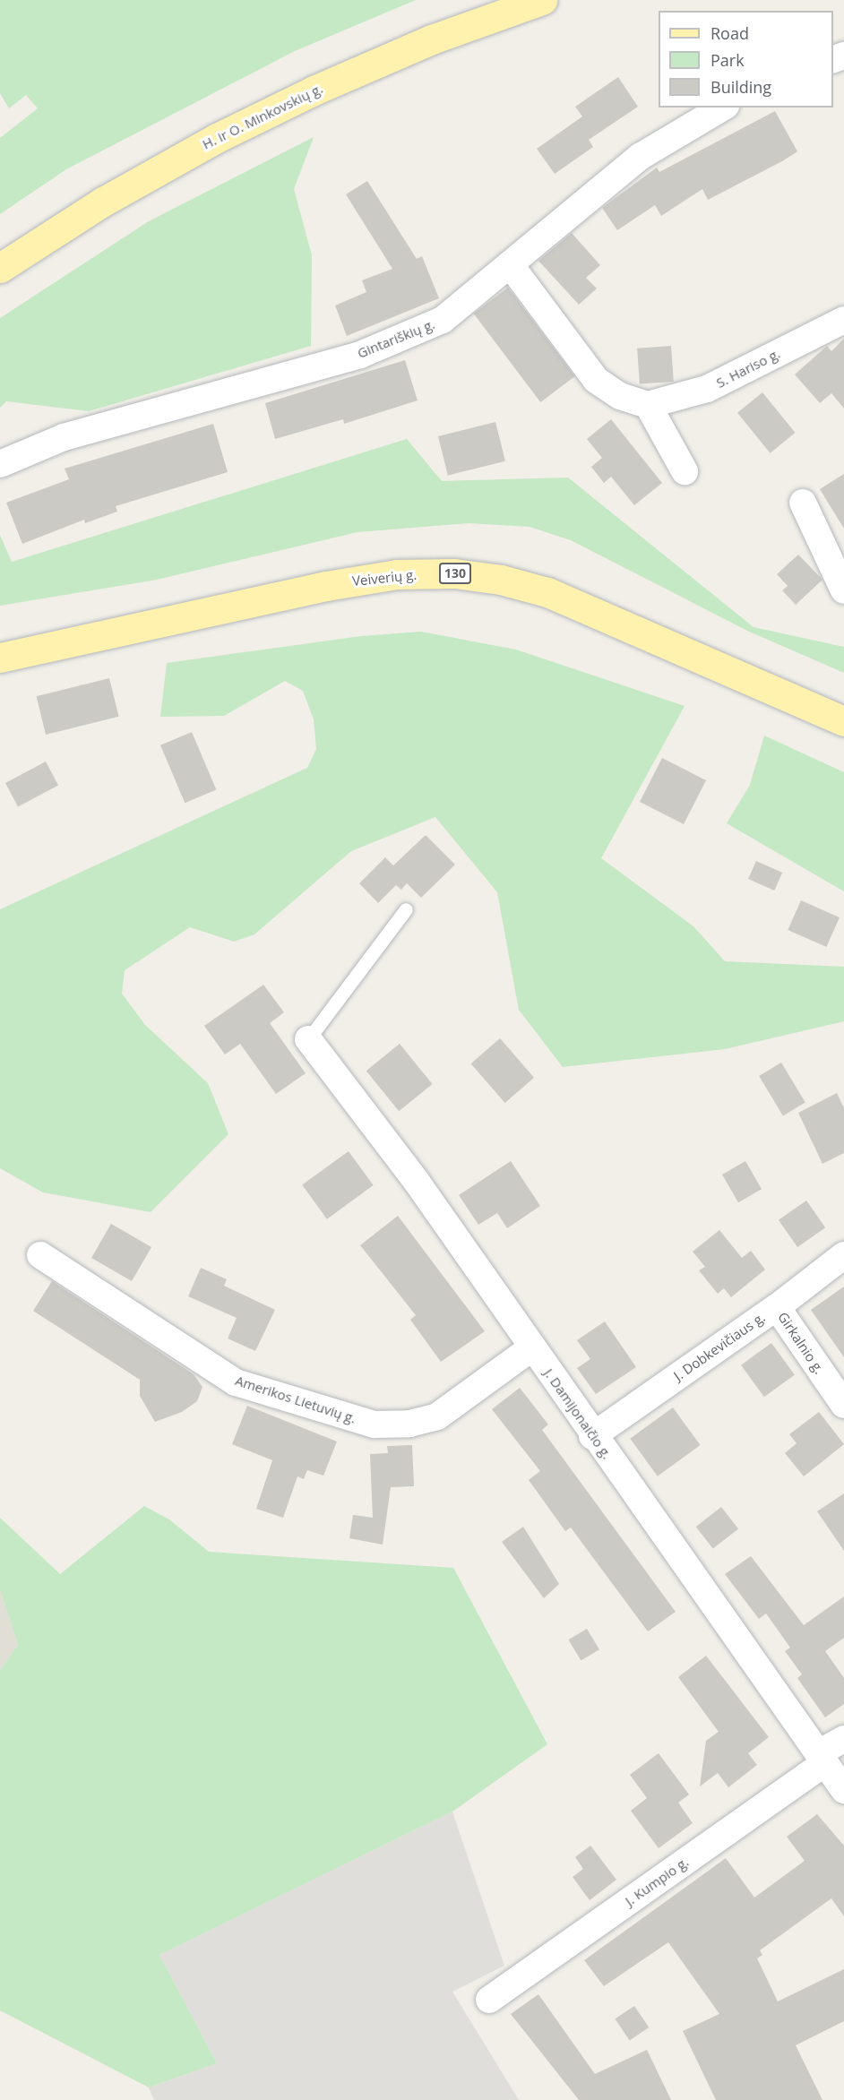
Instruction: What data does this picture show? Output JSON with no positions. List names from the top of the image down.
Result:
{
  "streets": {
    "main road": ["H. ir O. Minkovskių g.", "130", "Veiverių g."],
    "street": [
      "Gintariškių g.",
      "S. Hariso g.",
      "Girkalnio g.",
      "J. Dobkevičiaus g.",
      "Amerikos Lietuvių g.",
      "J. Damijonaičio g.",
      "J. Kumpio g."
    ]
  },
  "crossings": [
    ["Girkalnio g.", "J. Dobkevičiaus g."],
    ["J. Dobkevičiaus g.", "J. Damijonaičio g."],
    ["Amerikos Lietuvių g.", "J. Damijonaičio g."],
    ["J. Damijonaičio g.", "J. Kumpio g."]
  ],
  "legend": ["Road", "Park", "Building"]
}
